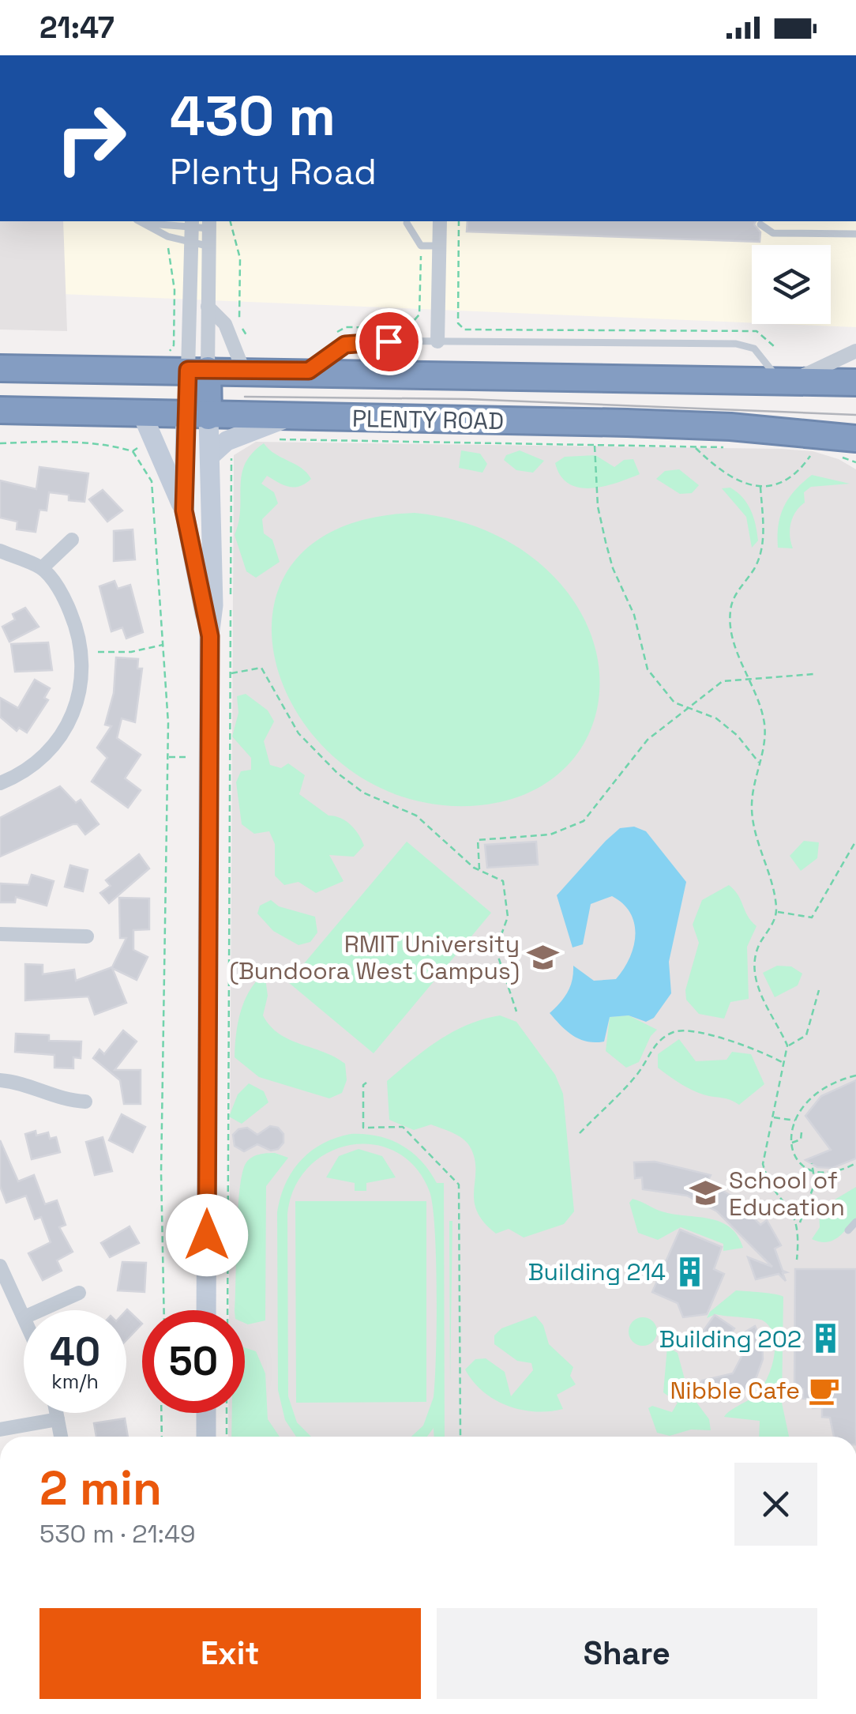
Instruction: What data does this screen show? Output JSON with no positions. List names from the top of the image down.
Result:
{
  "streets": {
    "highway": ["PLENTY ROAD"]
  },
  "places": {
    "school or university": ["RMIT University (Bundoora West Campus)", "School of Education"],
    "building": ["Building 214", "Building 202"],
    "cafe": ["Nibble Cafe"]
  },
  "page": {
    "status": "21:47",
    "turn": ["430 m", "Plenty Road"],
    "speed": "40 km/h",
    "limit": "50",
    "heading": ["2 min", "530 m · 21:49"],
    "buttons": ["Exit", "Share"]
  }
}
